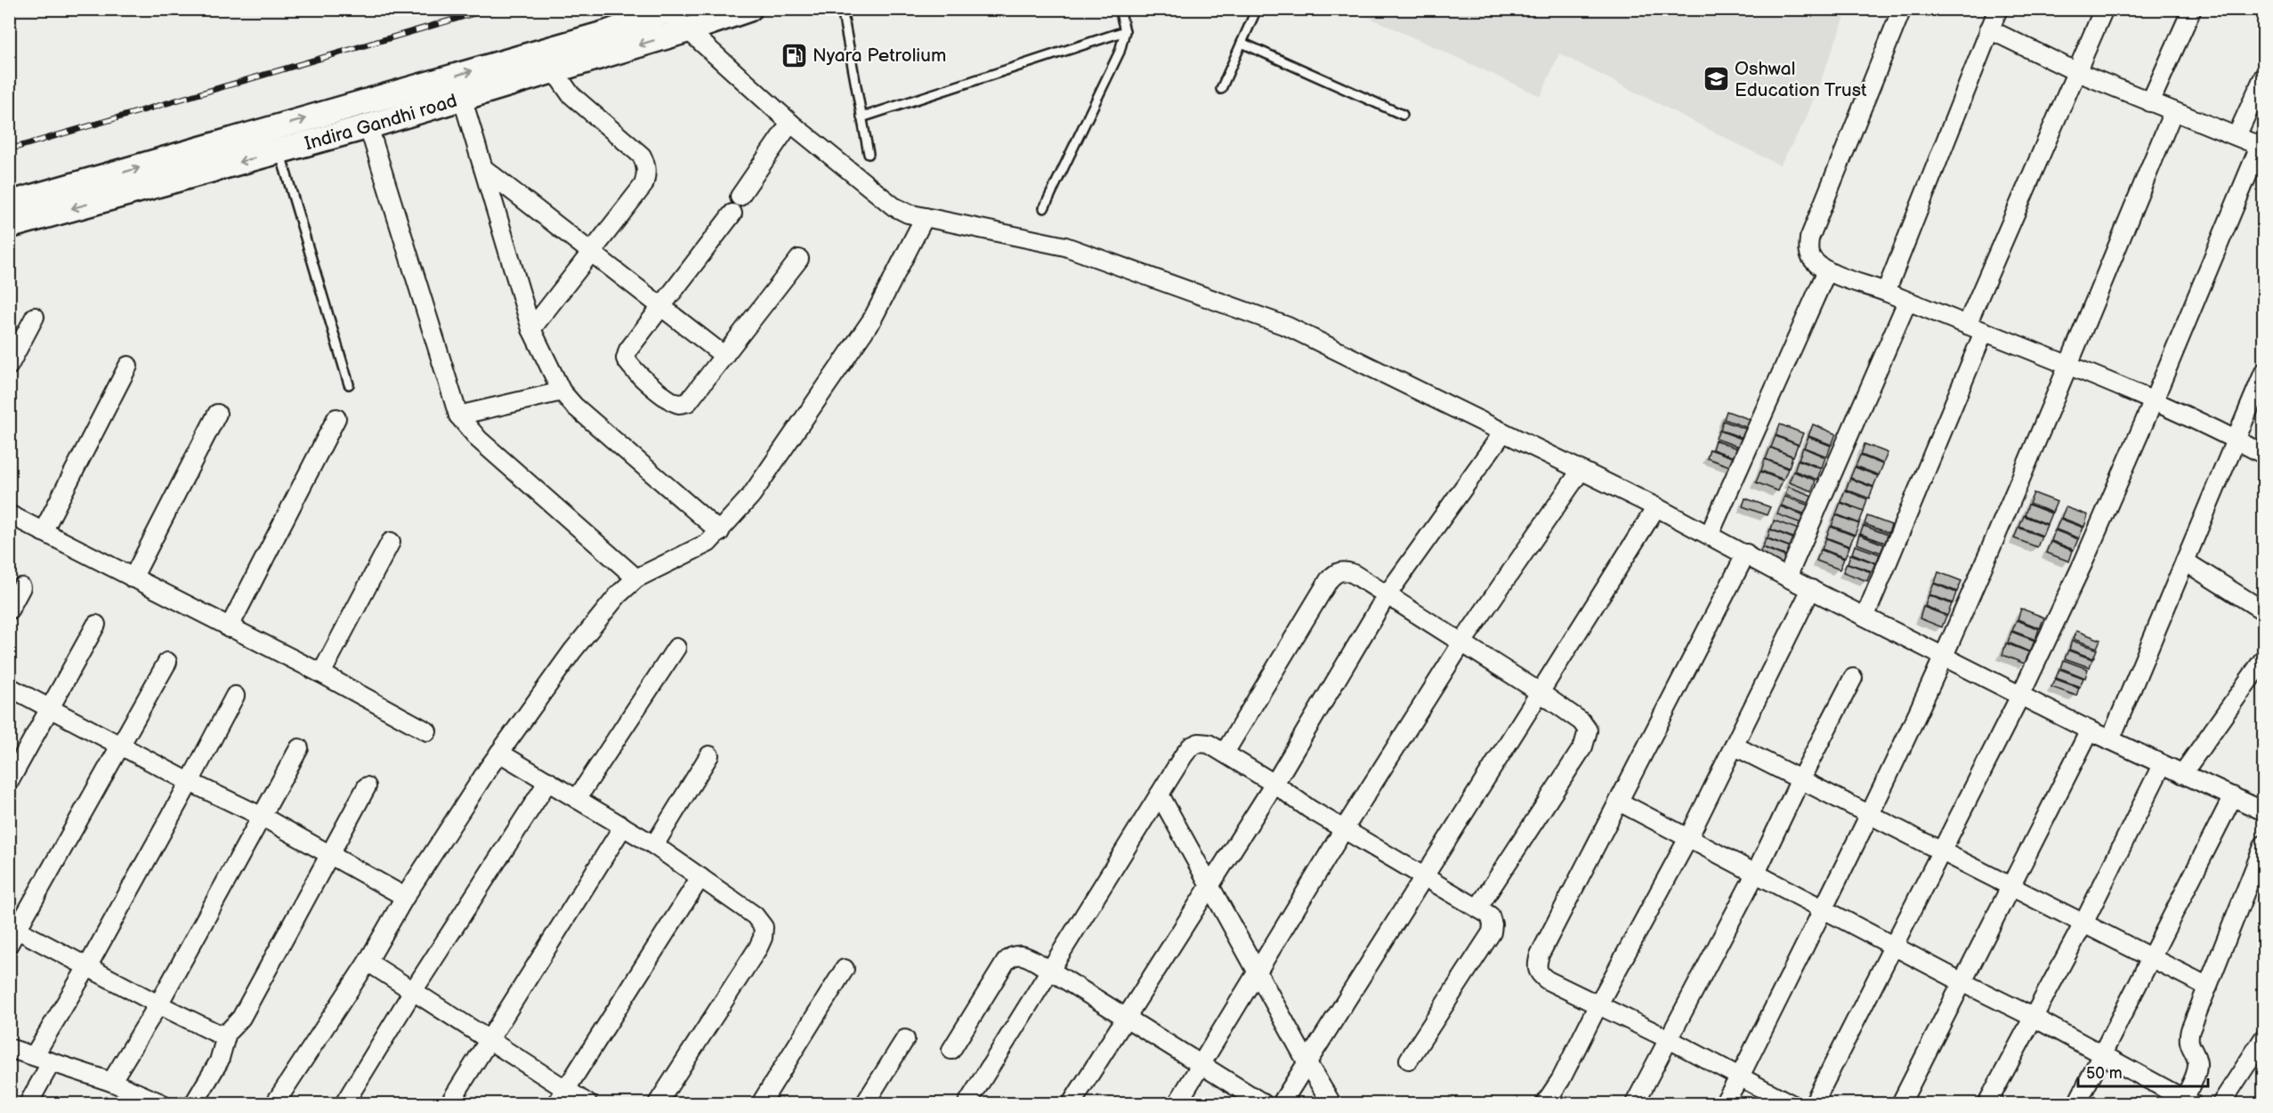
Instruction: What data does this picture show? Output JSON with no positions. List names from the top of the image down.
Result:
{
  "streets": {
    "main road": ["Indira Gandhi road"]
  },
  "places": {
    "fuel station": ["Nyara Petrolium"],
    "school or university": ["Oshwal Education Trust"]
  },
  "scale_bar": "50 m"
}
